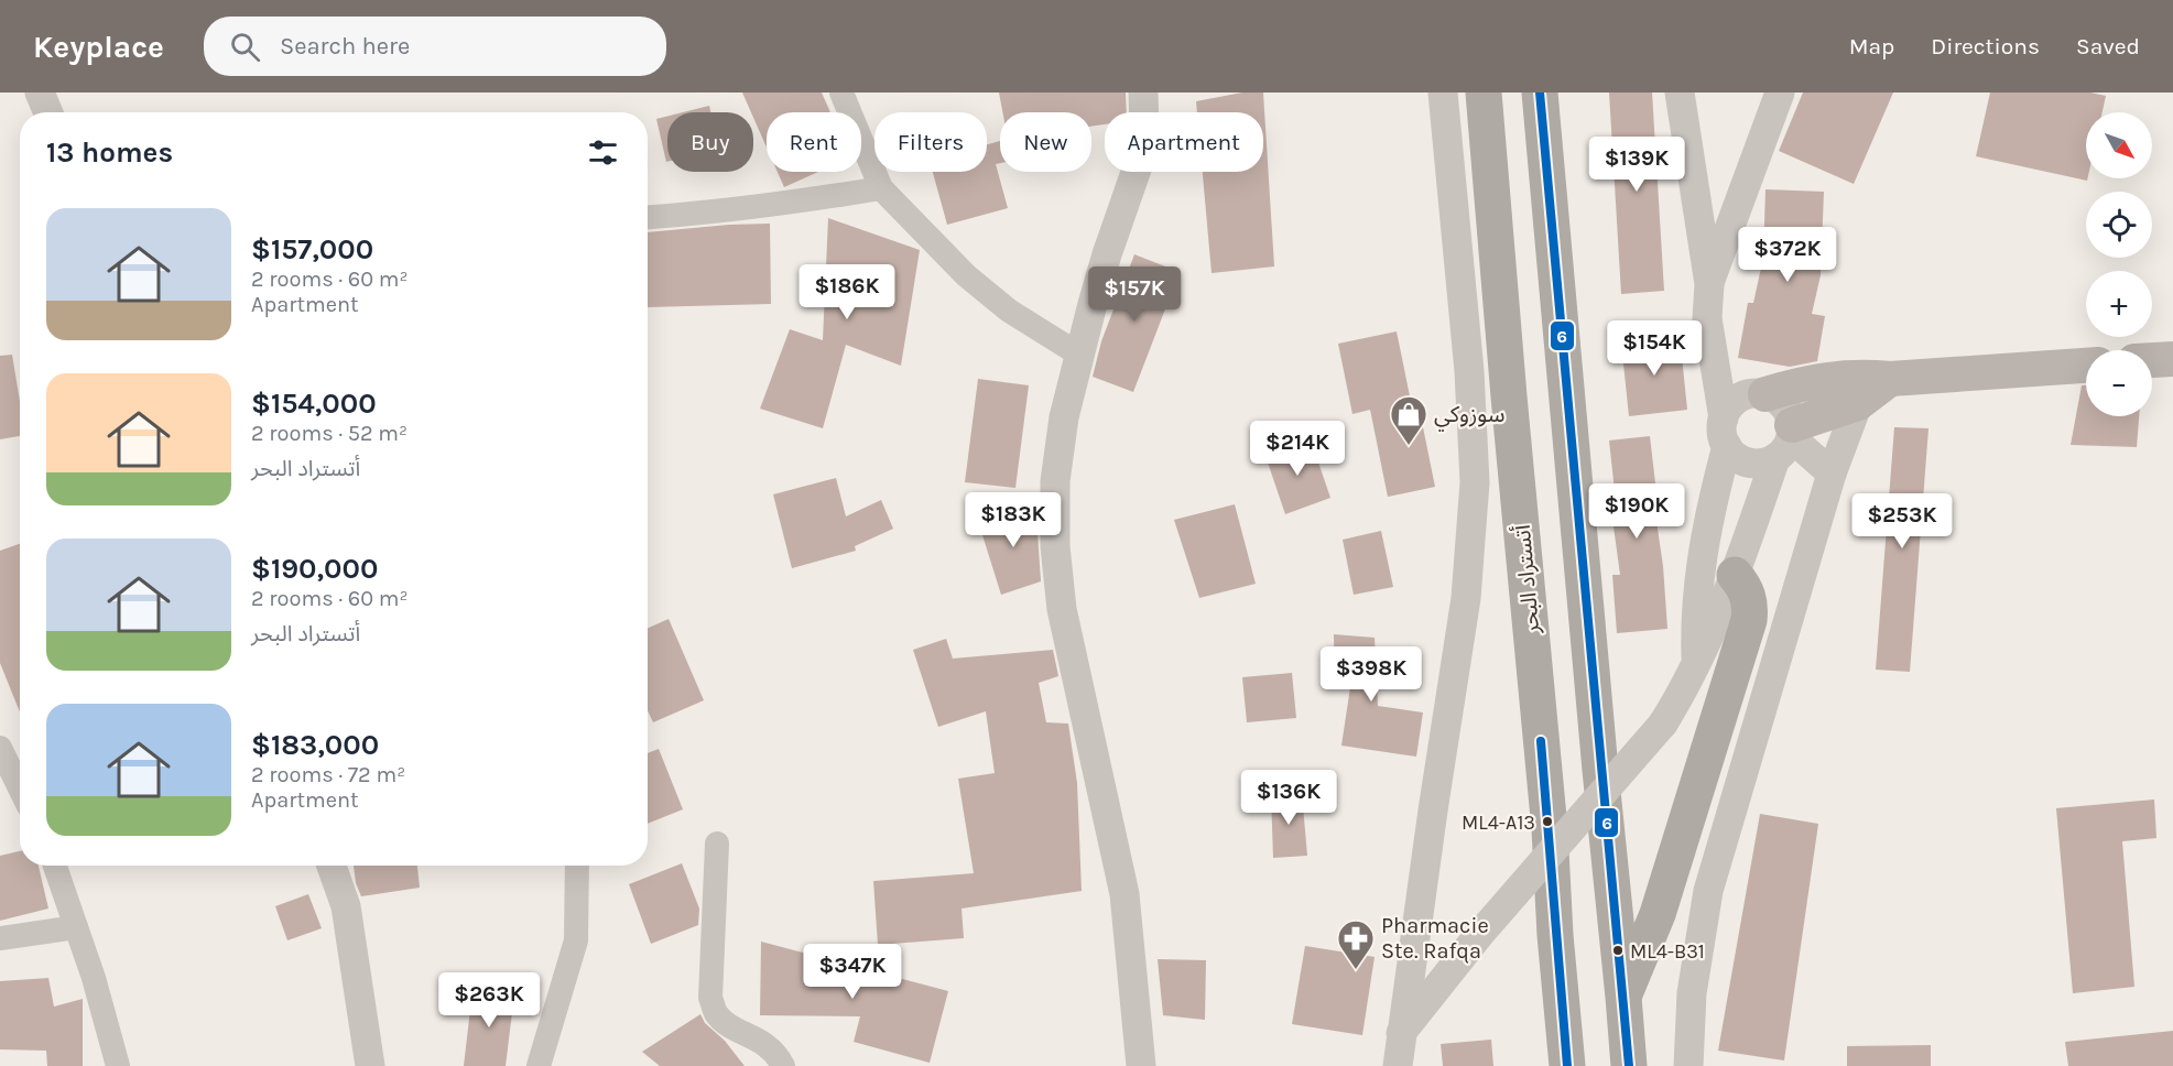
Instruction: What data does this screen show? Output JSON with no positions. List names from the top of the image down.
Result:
{
  "streets": {
    "highway": ["أتستراد البحر"]
  },
  "places": {
    "shop": ["سوزوكي"],
    "other": ["ML4-A13", "ML4-B31"],
    "pharmacy": ["Pharmacie Ste. Rafqa"]
  },
  "lines": ["transit line 6"],
  "north": "bottom right",
  "page": {
    "header": "Keyplace",
    "search": "Search here",
    "nav": ["Map", "Directions", "Saved"],
    "map_buttons": ["+", "−"],
    "chip": [
      "Buy",
      "Rent",
      "Filters",
      "New",
      "Apartment"
    ],
    "heading": "13 homes",
    "price": [
      "$139K",
      "$372K",
      "$186K",
      "$157K",
      "$154K",
      "$214K",
      "$190K",
      "$183K",
      "$253K",
      "$398K",
      "$136K",
      "$347K",
      "$263K"
    ],
    "list": [
      {
        "name": "$157,000",
        "note": "2 rooms · 60 m² · Apartment"
      },
      {
        "name": "$154,000",
        "note": "2 rooms · 52 m² · أتستراد البحر"
      },
      {
        "name": "$190,000",
        "note": "2 rooms · 60 m² · أتستراد البحر"
      },
      {
        "name": "$183,000",
        "note": "2 rooms · 72 m² · Apartment"
      }
    ]
  }
}
